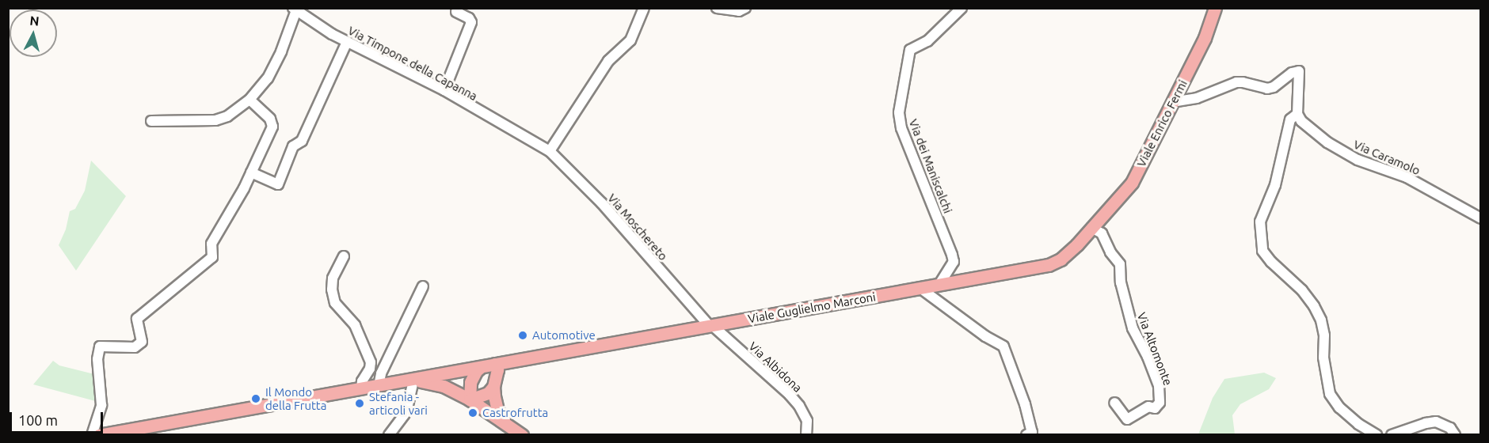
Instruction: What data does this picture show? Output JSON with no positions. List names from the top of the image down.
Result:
{
  "streets": {
    "main road": ["Viale Enrico Fermi", "Viale Guglielmo Marconi"],
    "street": [
      "Via Timpone della Capanna",
      "Via Caramolo",
      "Via dei Maniscalchi",
      "Via Moschereto",
      "Via Altomonte",
      "Via Albidona"
    ]
  },
  "crossings": [
    ["Via Timpone della Capanna", "Via Moschereto"],
    ["Viale Enrico Fermi", "Viale Guglielmo Marconi"],
    ["Viale Enrico Fermi", "Via Altomonte"],
    ["Via dei Maniscalchi", "Viale Guglielmo Marconi"],
    ["Via Moschereto", "Viale Guglielmo Marconi"],
    ["Via Moschereto", "Via Albidona"],
    ["Viale Guglielmo Marconi", "Via Altomonte"],
    ["Viale Guglielmo Marconi", "Via Albidona"]
  ],
  "places": [
    "Automotive",
    "Il Mondo della Frutta",
    "Stefania - articoli vari",
    "Castrofrutta"
  ],
  "scale_bar": "100 m",
  "north": "top"
}
